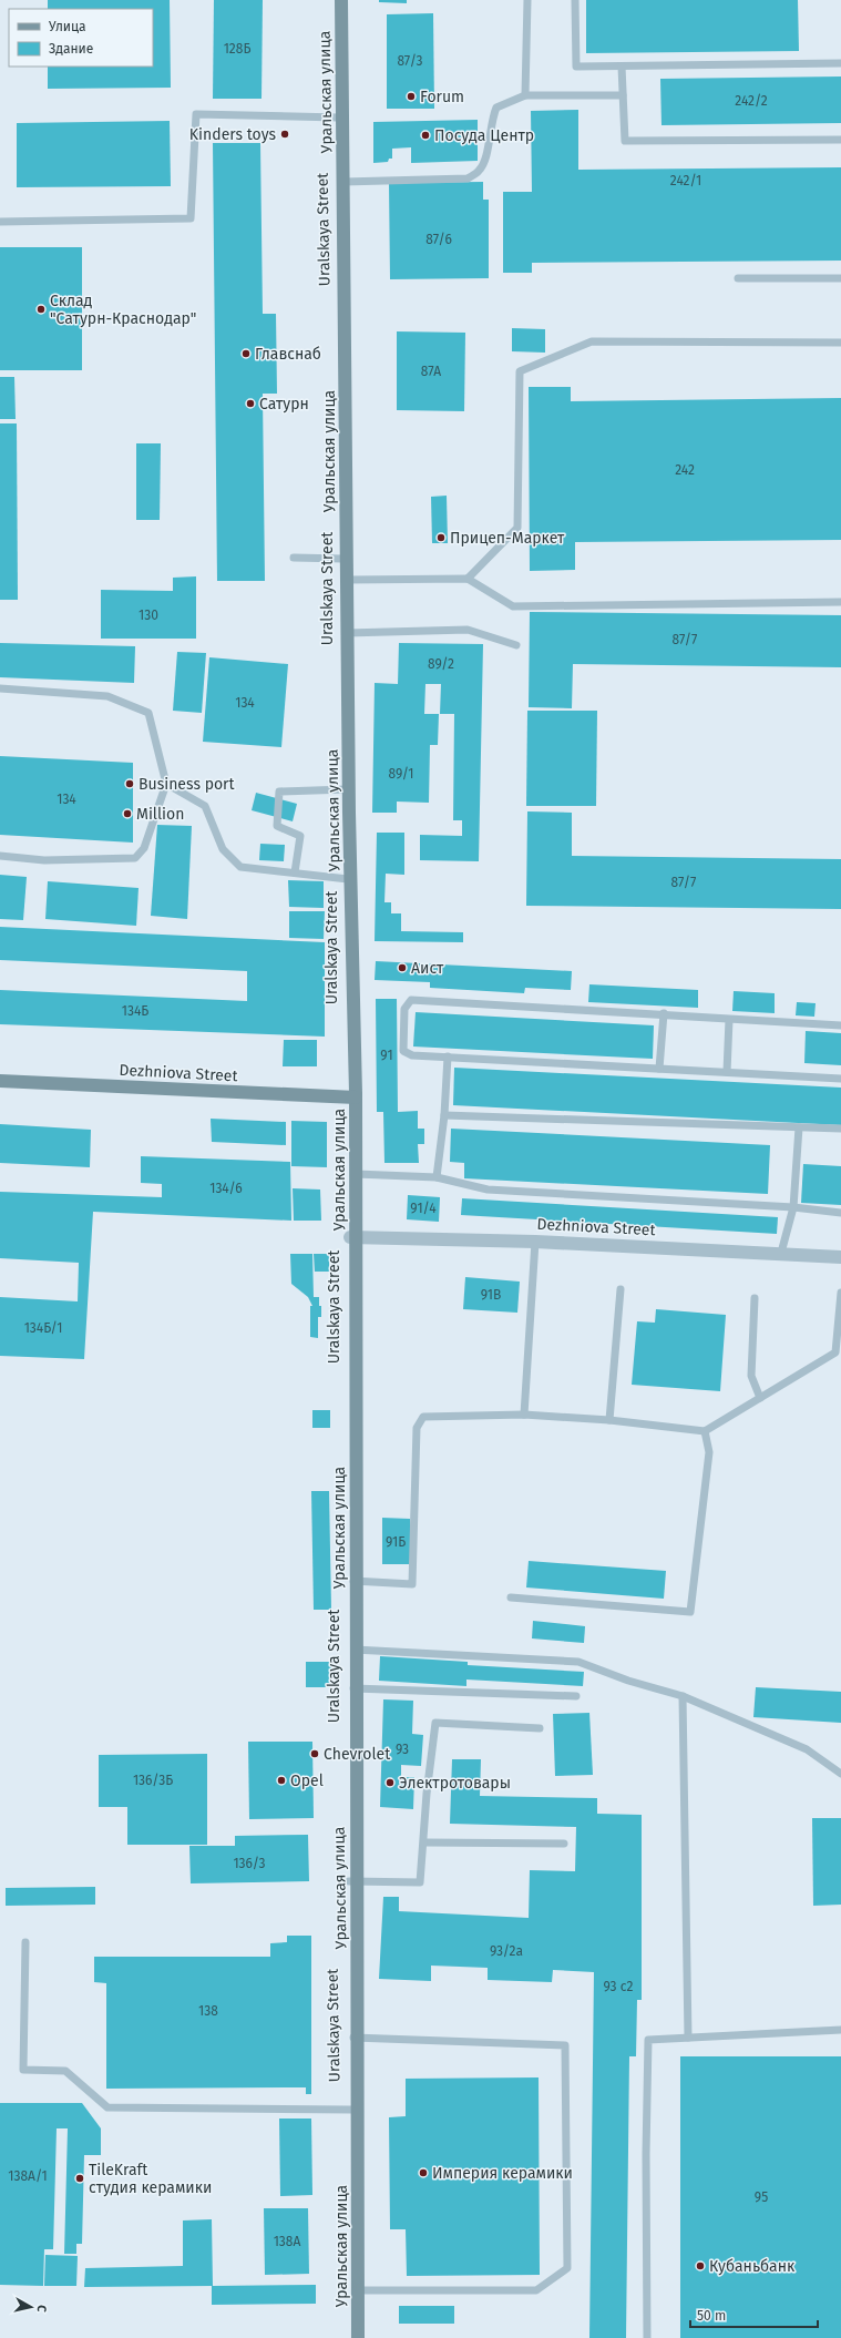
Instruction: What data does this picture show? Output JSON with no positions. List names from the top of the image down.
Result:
{
  "streets": {
    "main road": ["Уральская улица", "Uralskaya Street", "Dezhniova Street"]
  },
  "crossings": [
    ["Уральская улица", "Uralskaya Street"],
    ["Уральская улица", "Dezhniova Street"],
    ["Uralskaya Street", "Dezhniova Street"]
  ],
  "places": [
    "Forum",
    "Kinders toys",
    "Посуда Центр",
    "Склад \"Сатурн-Краснодар\"",
    "Главснаб",
    "Сатурн",
    "Прицеп-Маркет",
    "Business port",
    "Million",
    "Аист",
    "Chevrolet",
    "Opel",
    "Электротовары",
    "Империя керамики",
    "TileKraft студия керамики",
    "Кубаньбанк"
  ],
  "house_numbers": [
    "128Б",
    "87/3",
    "242/2",
    "242/1",
    "87/6",
    "87А",
    "242",
    "130",
    "87/7",
    "89/2",
    "134",
    "89/1",
    "134",
    "87/7",
    "134Б",
    "91",
    "134/6",
    "91/4",
    "91В",
    "134Б/1",
    "91Б",
    "93",
    "136/3Б",
    "136/3",
    "93/2а",
    "93 с2",
    "138",
    "138А/1",
    "95",
    "138А"
  ],
  "legend": ["Улица", "Здание"],
  "scale_bar": "50 m",
  "north": "right"
}
